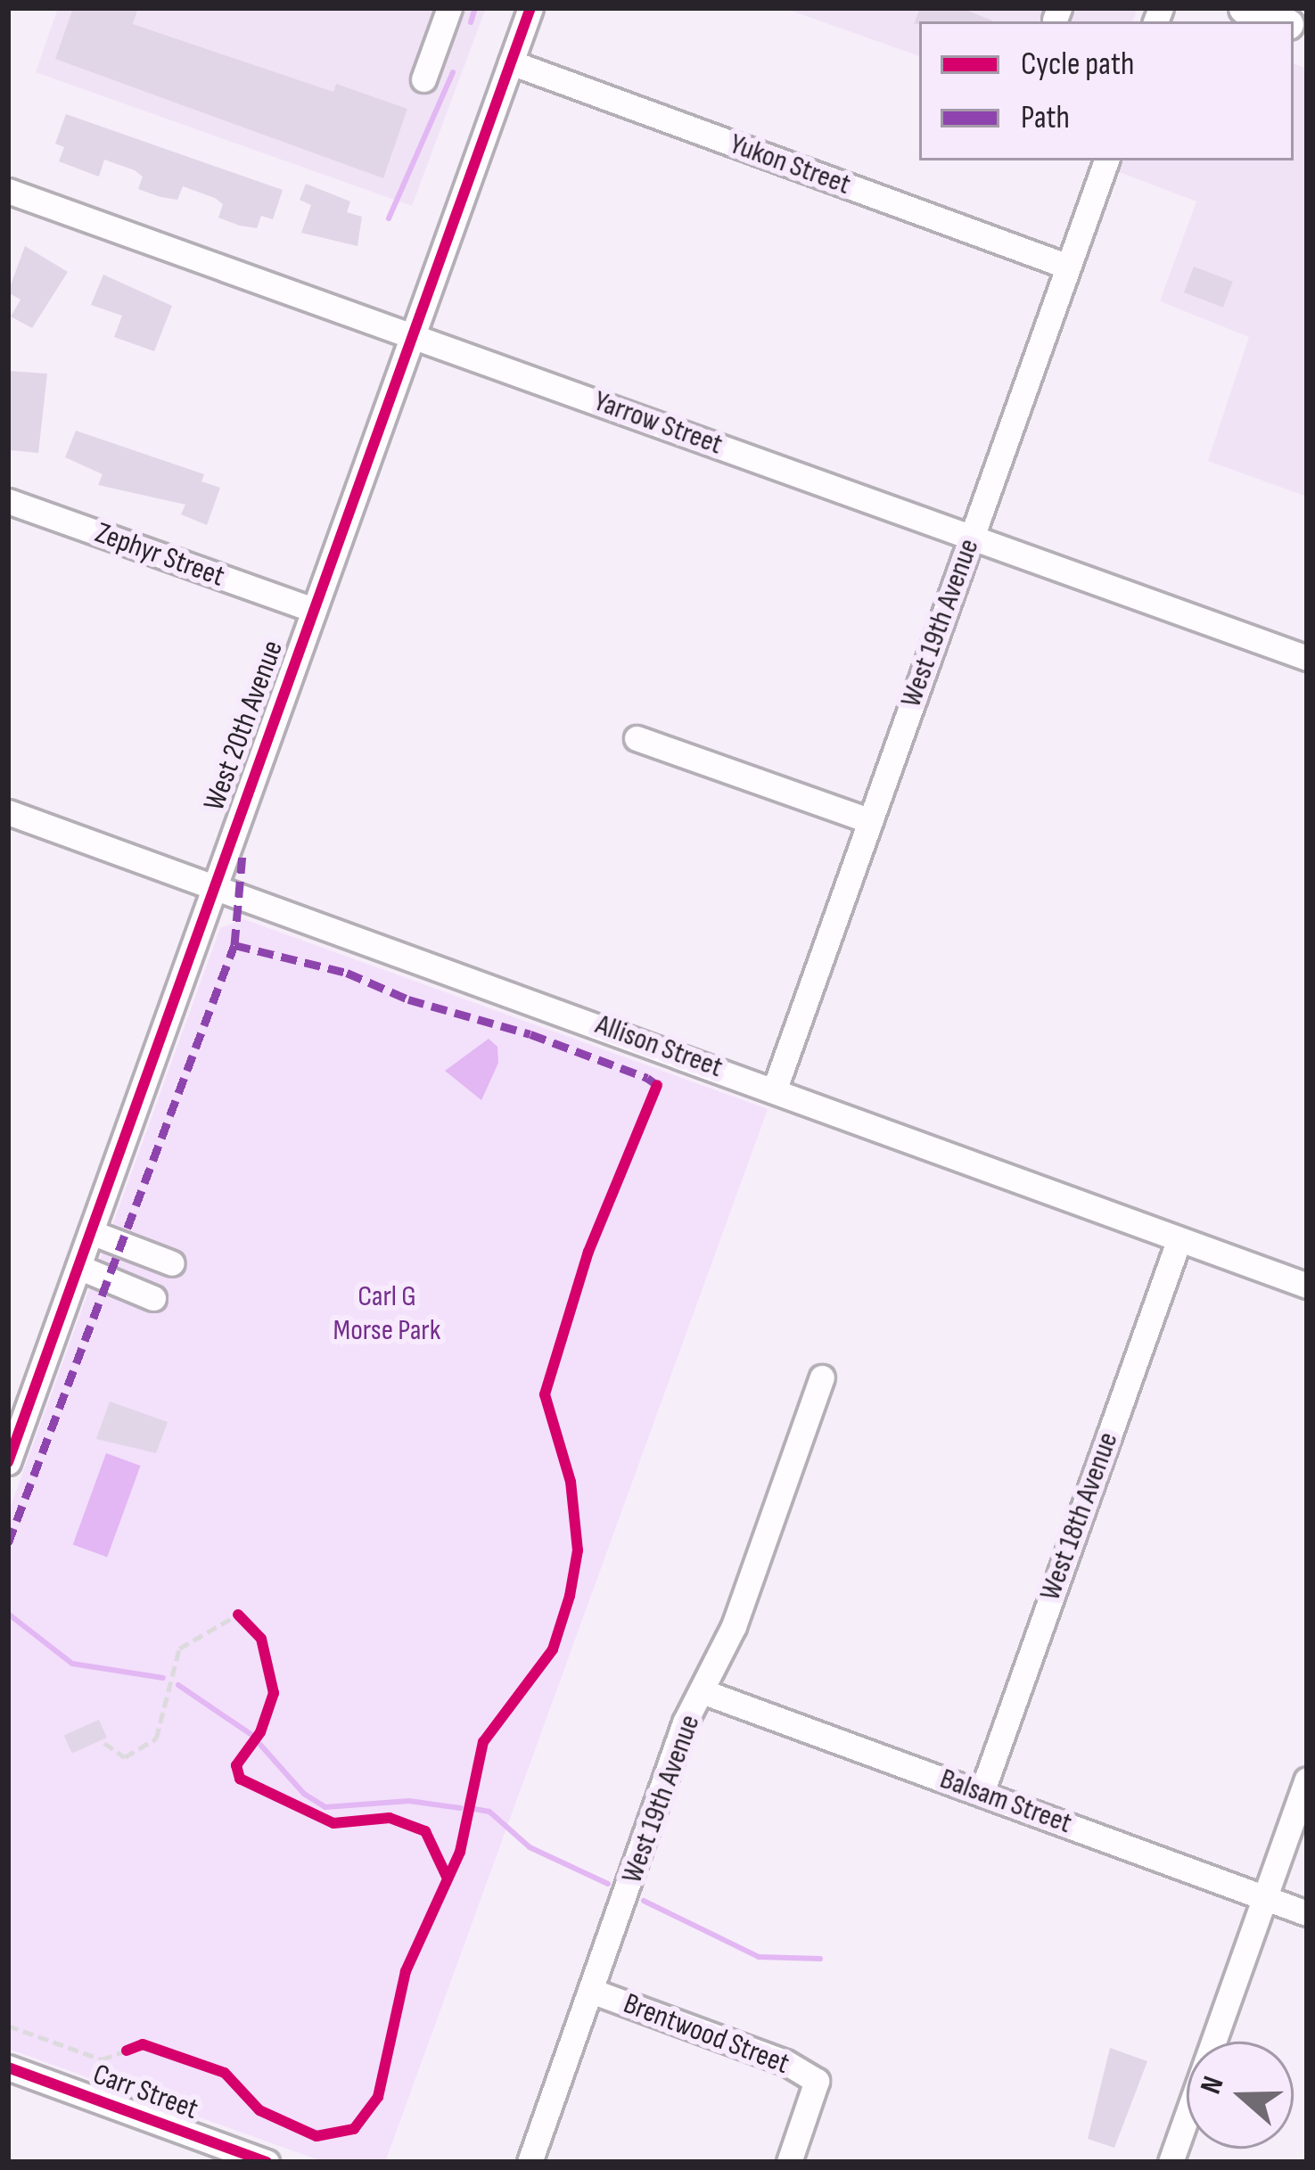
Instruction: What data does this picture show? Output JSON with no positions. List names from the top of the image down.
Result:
{
  "streets": {
    "street": [
      "Yukon Street",
      "Yarrow Street",
      "Zephyr Street",
      "West 19th Avenue",
      "West 20th Avenue",
      "Allison Street",
      "West 18th Avenue",
      "Balsam Street",
      "Brentwood Street",
      "Carr Street"
    ]
  },
  "crossings": [
    ["Yukon Street", "West 19th Avenue"],
    ["Yukon Street", "West 20th Avenue"],
    ["Yarrow Street", "West 19th Avenue"],
    ["Yarrow Street", "West 20th Avenue"],
    ["Zephyr Street", "West 20th Avenue"],
    ["West 19th Avenue", "Allison Street"],
    ["West 19th Avenue", "Balsam Street"],
    ["West 19th Avenue", "Brentwood Street"],
    ["West 20th Avenue", "Allison Street"],
    ["Allison Street", "West 18th Avenue"],
    ["West 18th Avenue", "Balsam Street"]
  ],
  "parks": ["Carl G Morse Park"],
  "legend": ["Cycle path", "Path"],
  "north": "left"
}
